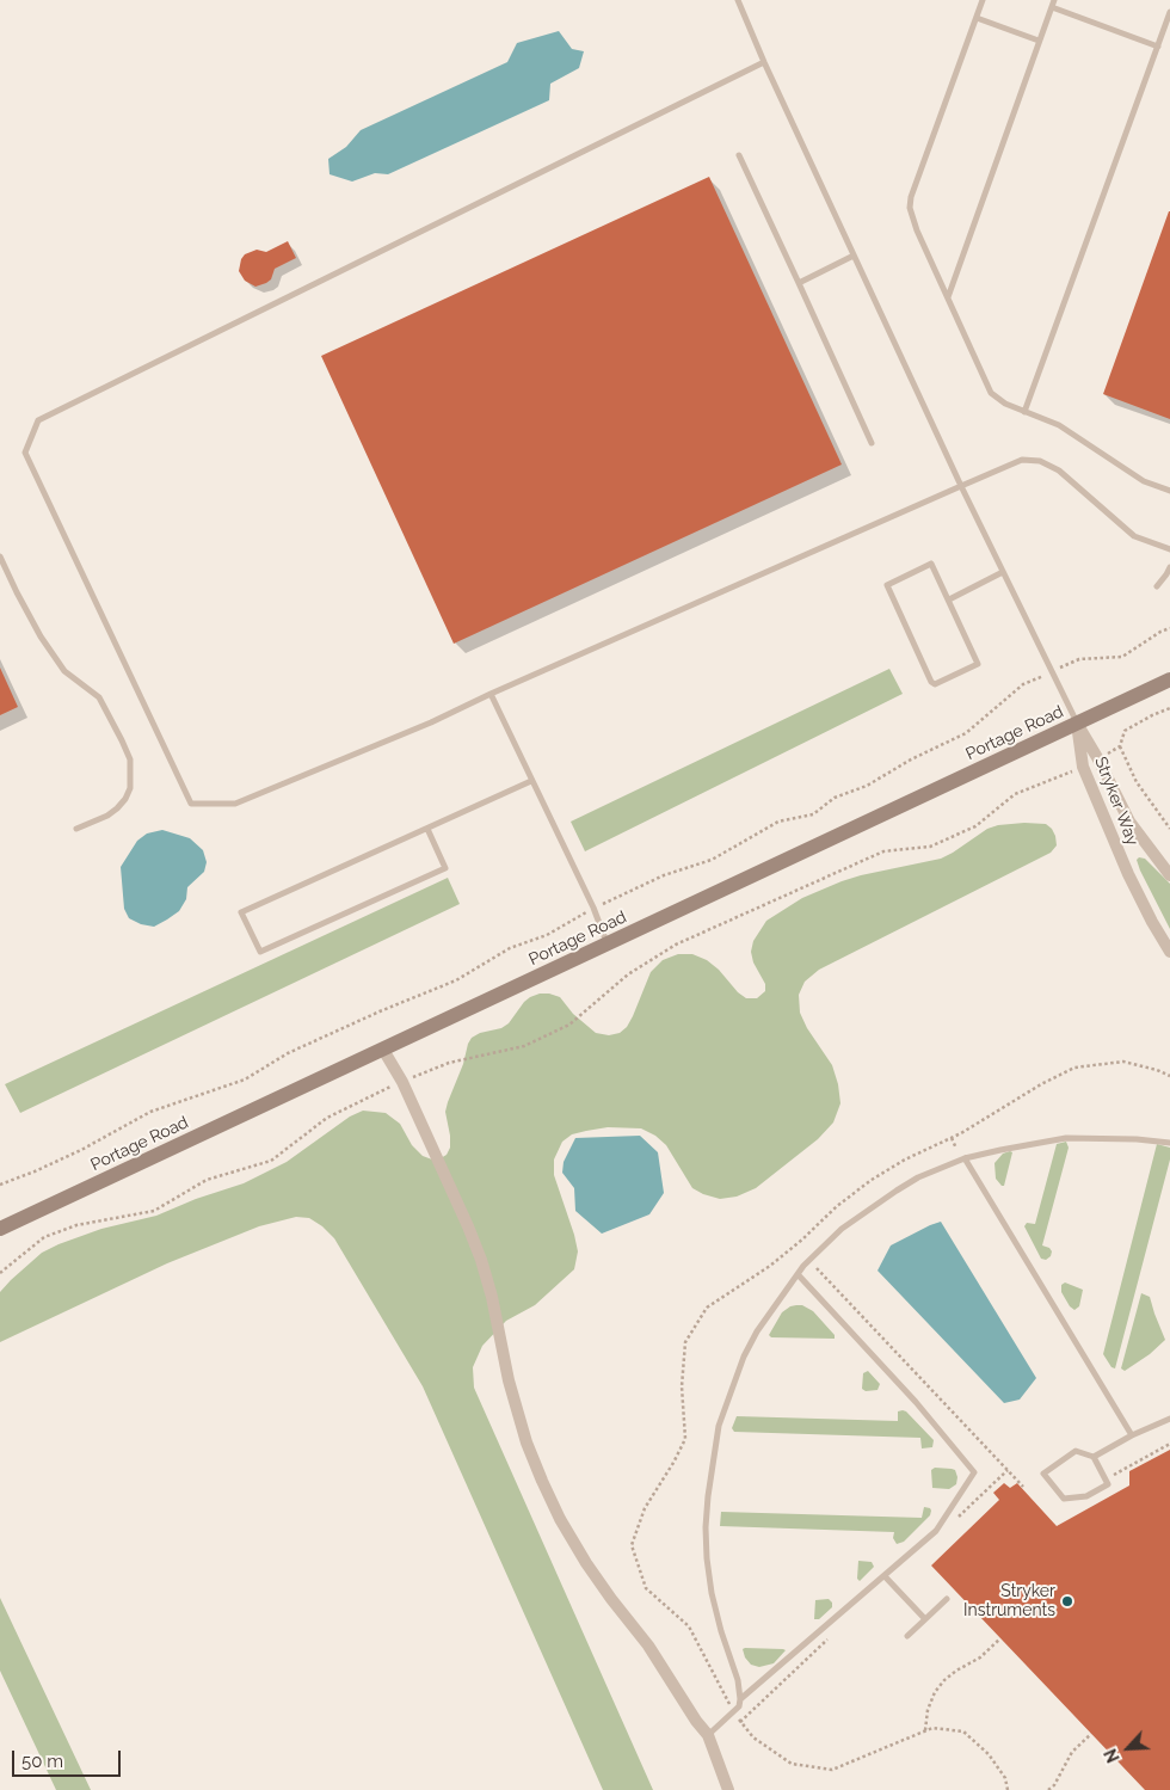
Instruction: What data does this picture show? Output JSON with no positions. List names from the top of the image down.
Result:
{
  "streets": {
    "main road": ["Portage Road"],
    "street": ["Stryker Way"]
  },
  "crossings": [
    ["Portage Road", "Stryker Way"]
  ],
  "places": ["Stryker Instruments"],
  "scale_bar": "50 m",
  "north": "bottom left"
}
